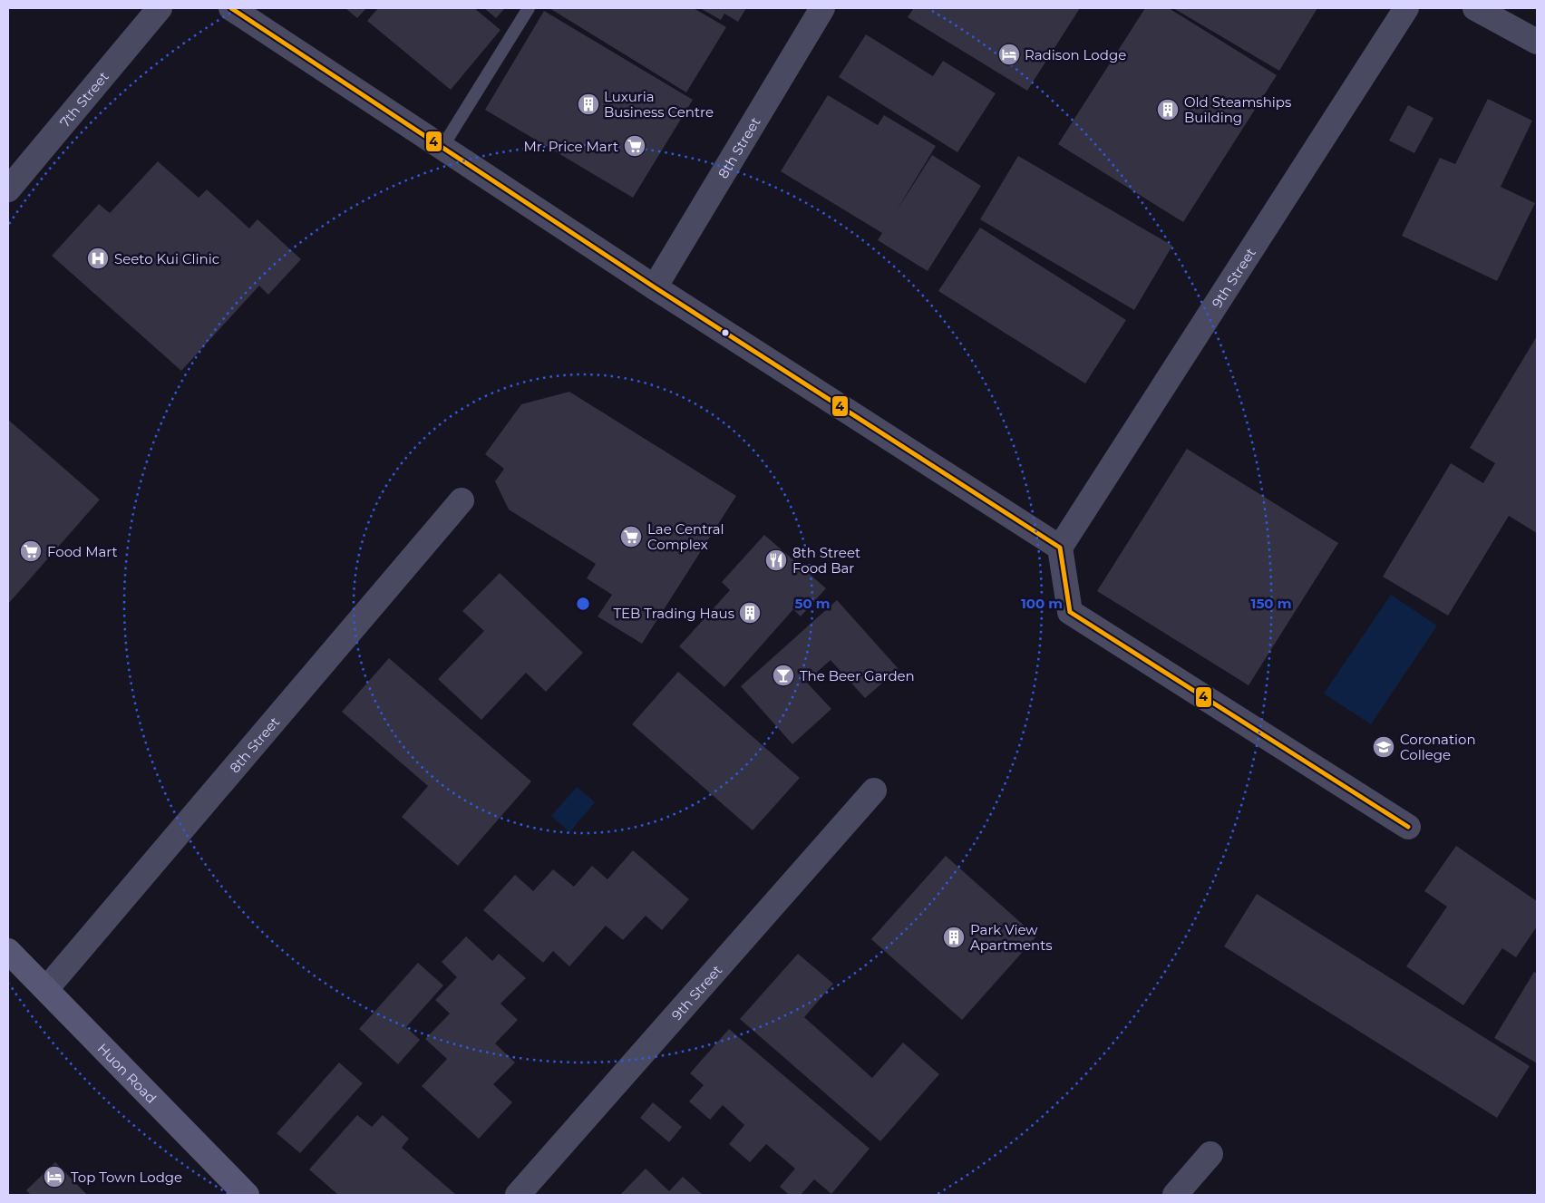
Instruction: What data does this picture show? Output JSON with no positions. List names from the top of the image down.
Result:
{
  "streets": {
    "main road": ["Huon Road"],
    "street": ["7th Street", "8th Street", "9th Street"]
  },
  "crossings": [
    ["8th Street", "Huon Road"]
  ],
  "places": {
    "hotel": ["Radison Lodge", "Top Town Lodge"],
    "building": [
      "Luxuria Business Centre",
      "Old Steamships Building",
      "TEB Trading Haus",
      "Park View Apartments"
    ],
    "supermarket": ["Mr. Price Mart", "Lae Central Complex", "Food Mart"],
    "hospital": ["Seeto Kui Clinic"],
    "restaurant": ["8th Street Food Bar"],
    "bar": ["The Beer Garden"],
    "school or university": ["Coronation College"]
  },
  "lines": ["transit line 4"],
  "rings": ["50 m", "100 m", "150 m"]
}
